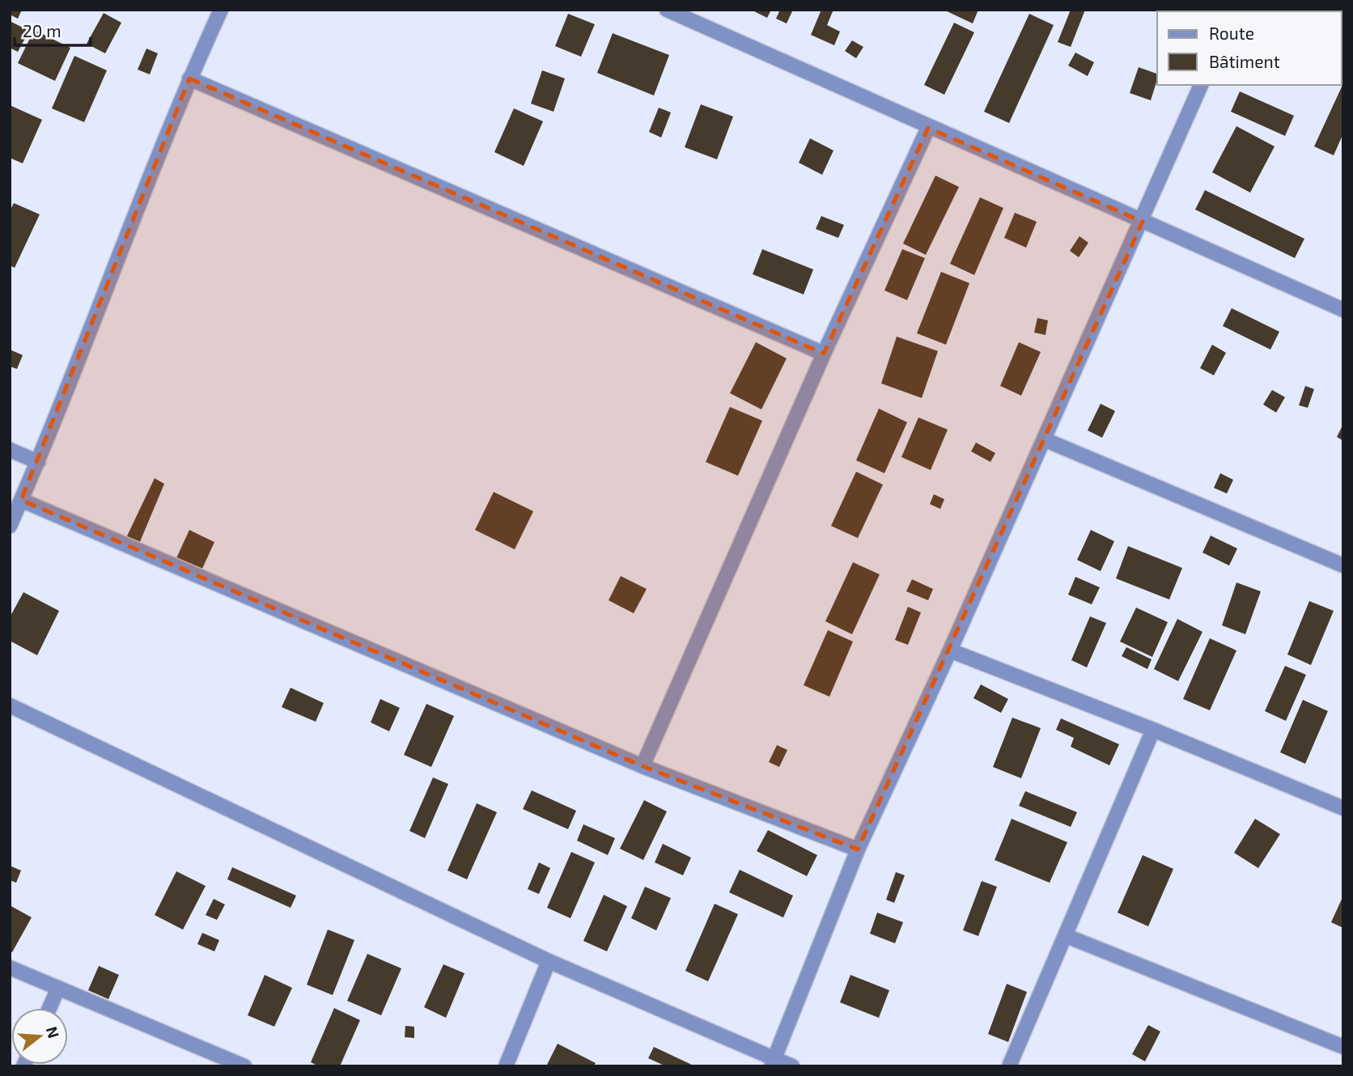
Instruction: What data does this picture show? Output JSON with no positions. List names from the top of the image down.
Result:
{
  "legend": ["Route", "Bâtiment"],
  "scale_bar": "20 m",
  "north": "right"
}
